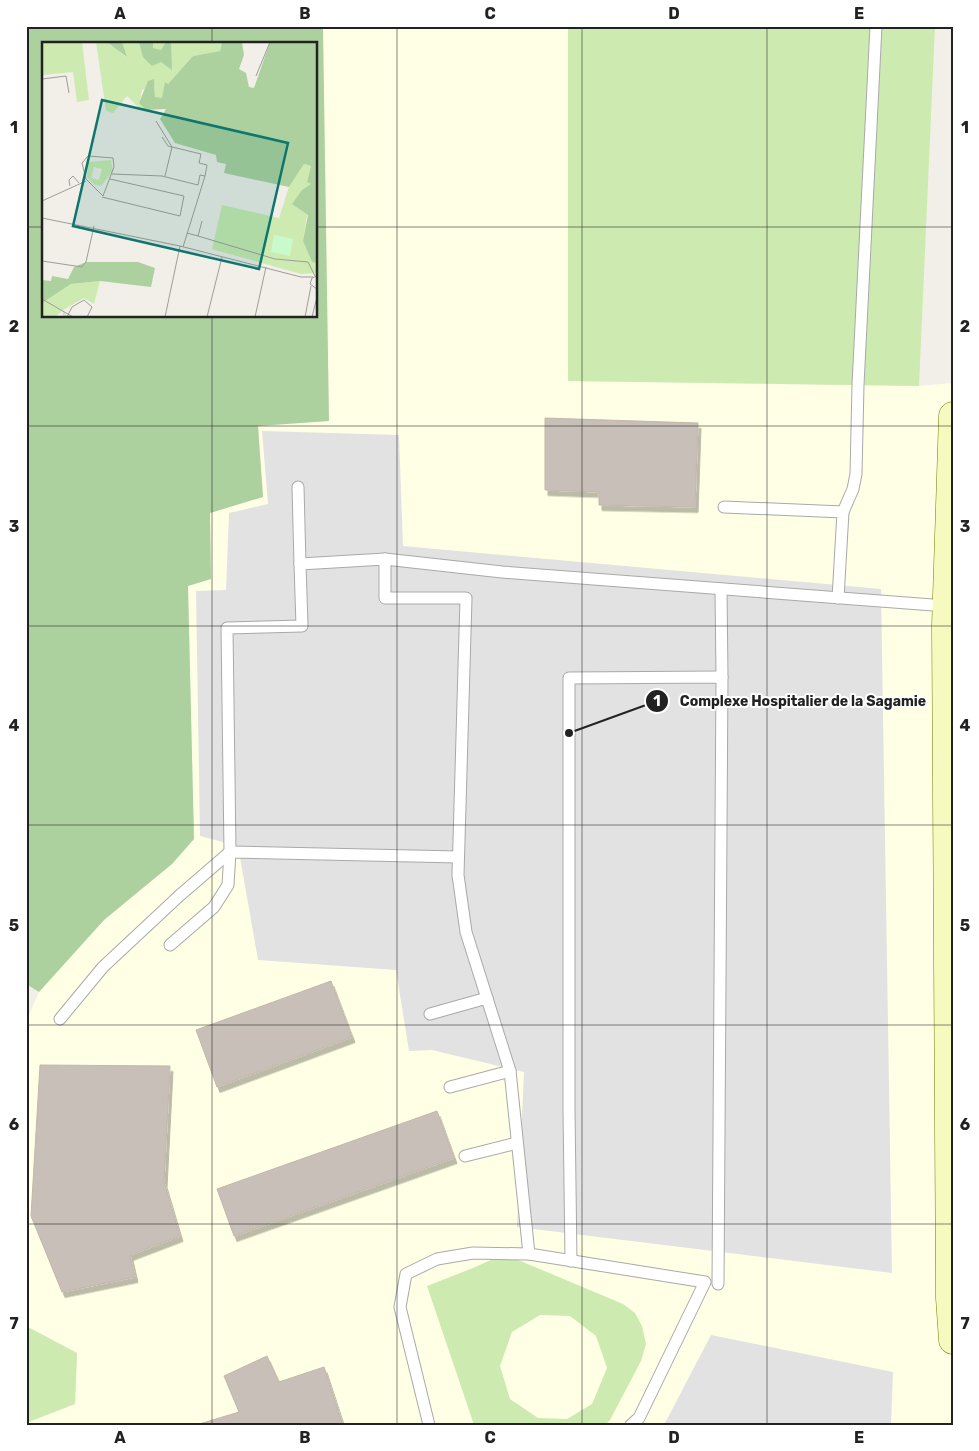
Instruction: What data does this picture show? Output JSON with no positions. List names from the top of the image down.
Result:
{
  "places": ["Complexe Hospitalier de la Sagamie"],
  "grid": {
    "columns": [
      "A",
      "B",
      "C",
      "D",
      "E"
    ],
    "rows": [
      "1",
      "2",
      "3",
      "4",
      "5",
      "6",
      "7"
    ]
  }
}
